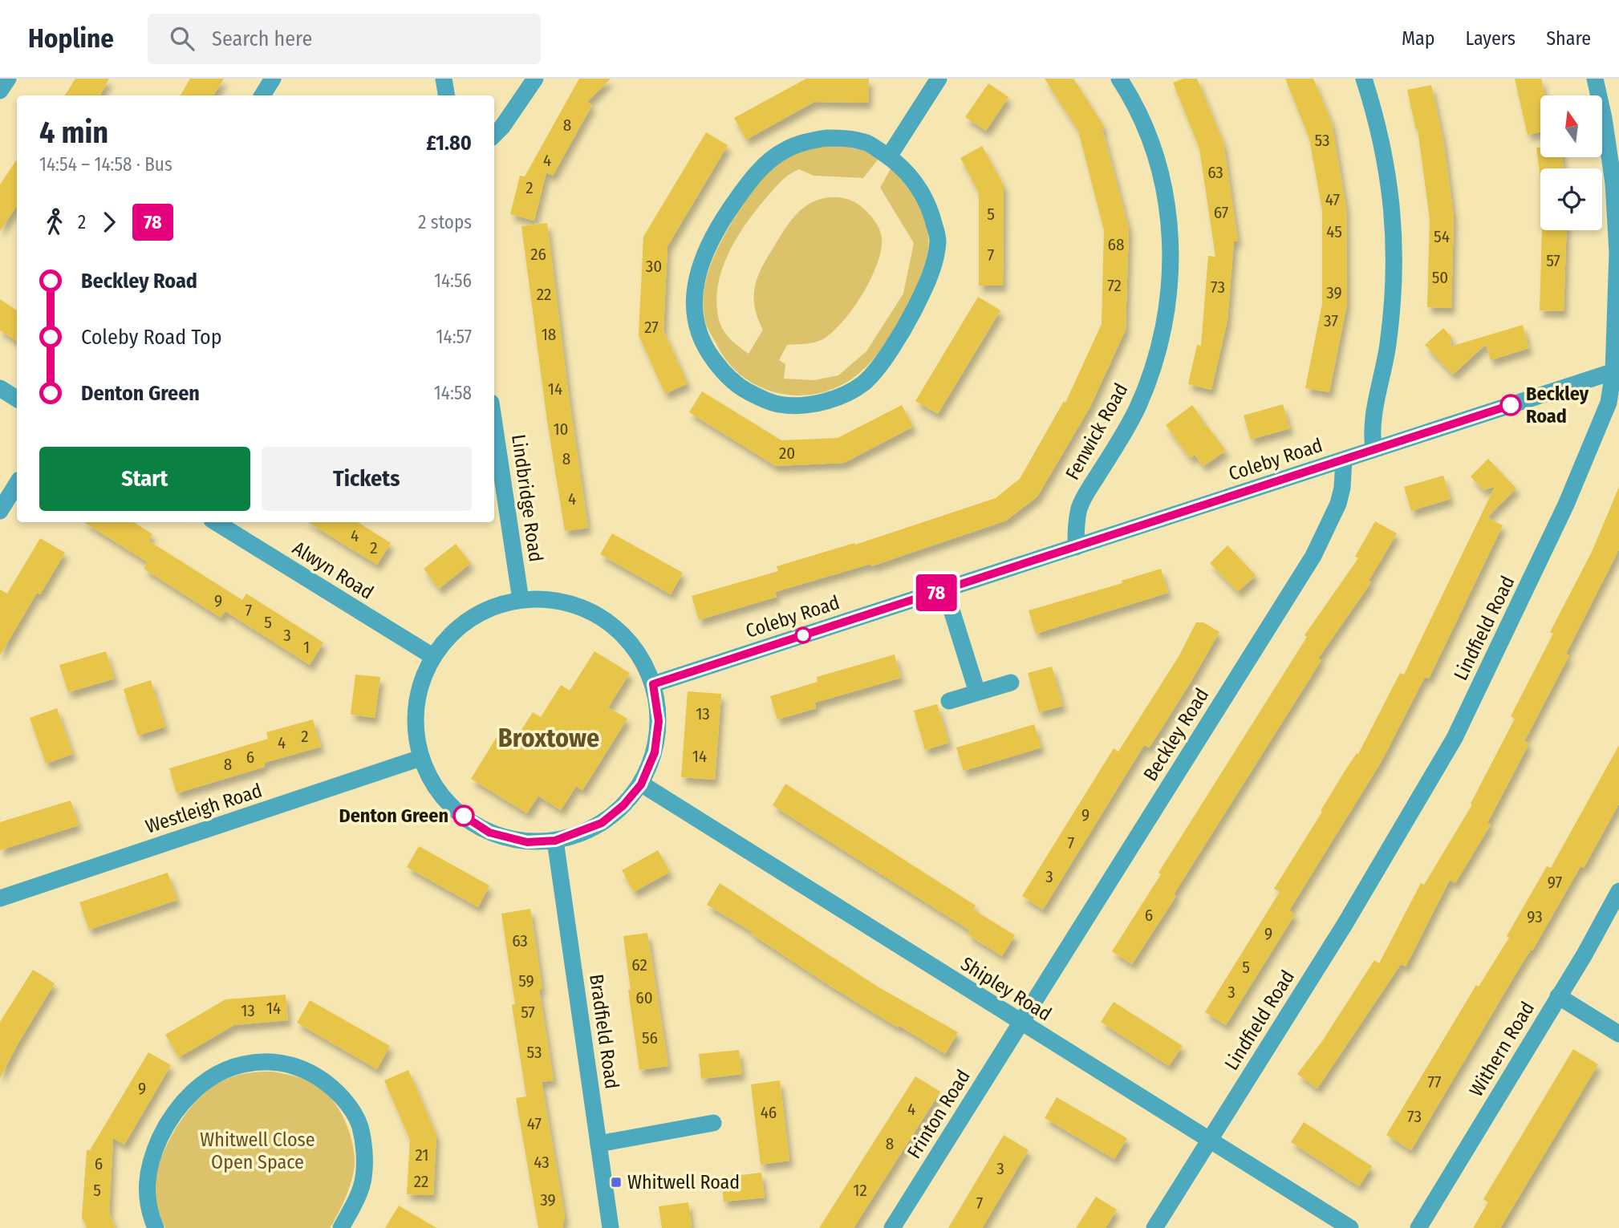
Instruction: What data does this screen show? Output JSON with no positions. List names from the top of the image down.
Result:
{
  "streets": {
    "street": [
      "Fenwick Road",
      "Coleby Road",
      "Lindbridge Road",
      "Alwyn Road",
      "Lindfield Road",
      "Beckley Road",
      "Westleigh Road",
      "Shipley Road",
      "Bradfield Road",
      "Withern Road",
      "Frinton Road"
    ]
  },
  "crossings": [
    ["Fenwick Road", "Coleby Road"],
    ["Coleby Road", "Lindfield Road"],
    ["Coleby Road", "Beckley Road"],
    ["Lindfield Road", "Shipley Road"],
    ["Beckley Road", "Shipley Road"],
    ["Beckley Road", "Frinton Road"],
    ["Shipley Road", "Frinton Road"]
  ],
  "districts": ["Broxtowe"],
  "parks": ["Whitwell Close Open Space"],
  "places": {
    "other": ["Beckley Road", "Denton Green"],
    "transit": ["Whitwell Road"]
  },
  "lines": ["bus line 78"],
  "house_numbers": [
    "8",
    "53",
    "4",
    "63",
    "2",
    "47",
    "67",
    "5",
    "45",
    "54",
    "68",
    "26",
    "7",
    "57",
    "30",
    "50",
    "72",
    "73",
    "39",
    "22",
    "37",
    "27",
    "18",
    "14",
    "10",
    "20",
    "8",
    "4",
    "4",
    "2",
    "9",
    "7",
    "5",
    "3",
    "1",
    "13",
    "2",
    "4",
    "14",
    "6",
    "8",
    "9",
    "7",
    "3",
    "97",
    "6",
    "93",
    "9",
    "63",
    "62",
    "5",
    "59",
    "3",
    "60",
    "14",
    "13",
    "57",
    "56",
    "53",
    "77",
    "9",
    "4",
    "46",
    "73",
    "47",
    "8",
    "21",
    "43",
    "6",
    "3",
    "22",
    "5",
    "12",
    "39",
    "7"
  ],
  "north": "top",
  "page": {
    "header": "Hopline",
    "search": "Search here",
    "nav": ["Map", "Layers", "Share"],
    "on_map": "78",
    "heading": ["4 min", "14:54 – 14:58 · Bus", "£1.80"],
    "legs": ["2", "78", "2 stops"],
    "list": [
      {
        "name": "Beckley Road",
        "value": "14:56"
      },
      {
        "name": "Coleby Road Top",
        "value": "14:57"
      },
      {
        "name": "Denton Green",
        "value": "14:58"
      }
    ],
    "buttons": ["Start", "Tickets"]
  }
}
